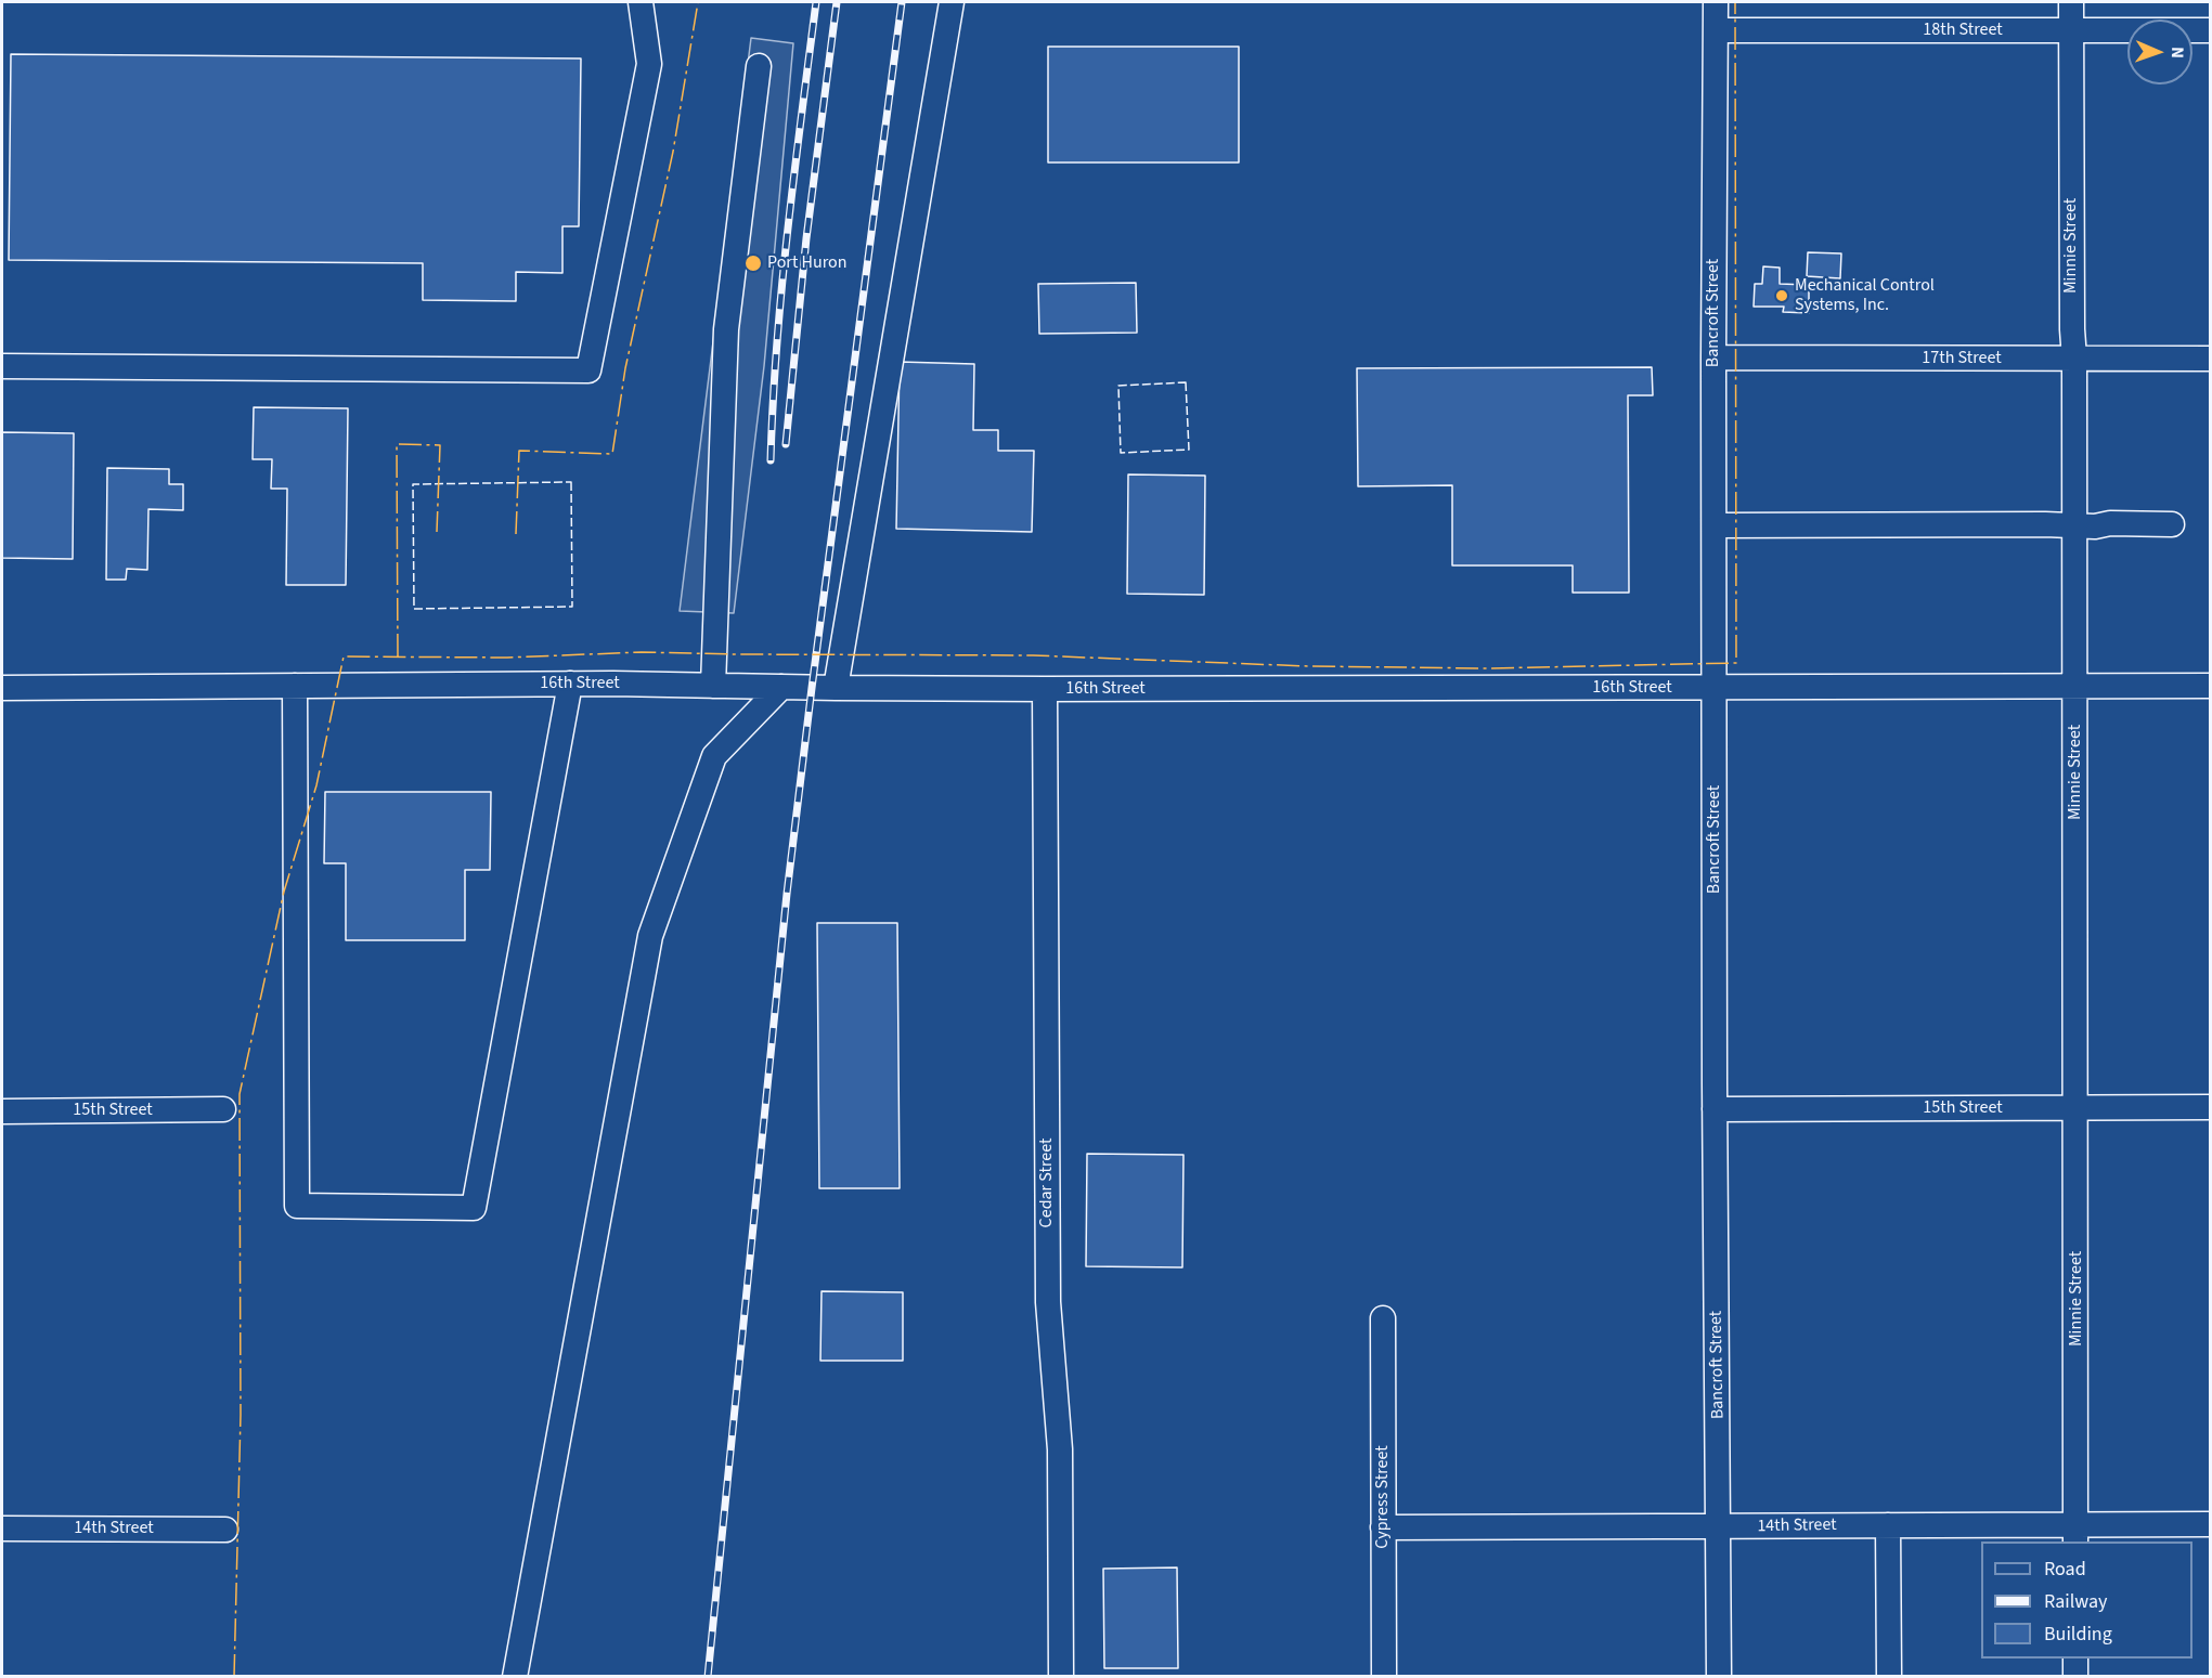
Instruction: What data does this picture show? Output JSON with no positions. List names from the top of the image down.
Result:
{
  "streets": {
    "street": [
      "18th Street",
      "Minnie Street",
      "Bancroft Street",
      "17th Street",
      "16th Street",
      "15th Street",
      "Cedar Street",
      "Cypress Street",
      "14th Street"
    ]
  },
  "crossings": [
    ["18th Street", "Minnie Street"],
    ["18th Street", "Bancroft Street"],
    ["Minnie Street", "17th Street"],
    ["Minnie Street", "16th Street"],
    ["Minnie Street", "15th Street"],
    ["Minnie Street", "14th Street"],
    ["Bancroft Street", "17th Street"],
    ["Bancroft Street", "16th Street"],
    ["Bancroft Street", "15th Street"],
    ["Bancroft Street", "14th Street"],
    ["16th Street", "Cedar Street"],
    ["Cypress Street", "14th Street"]
  ],
  "places": ["Port Huron", "Mechanical Control Systems, Inc."],
  "legend": ["Road", "Railway", "Building"],
  "north": "right"
}
